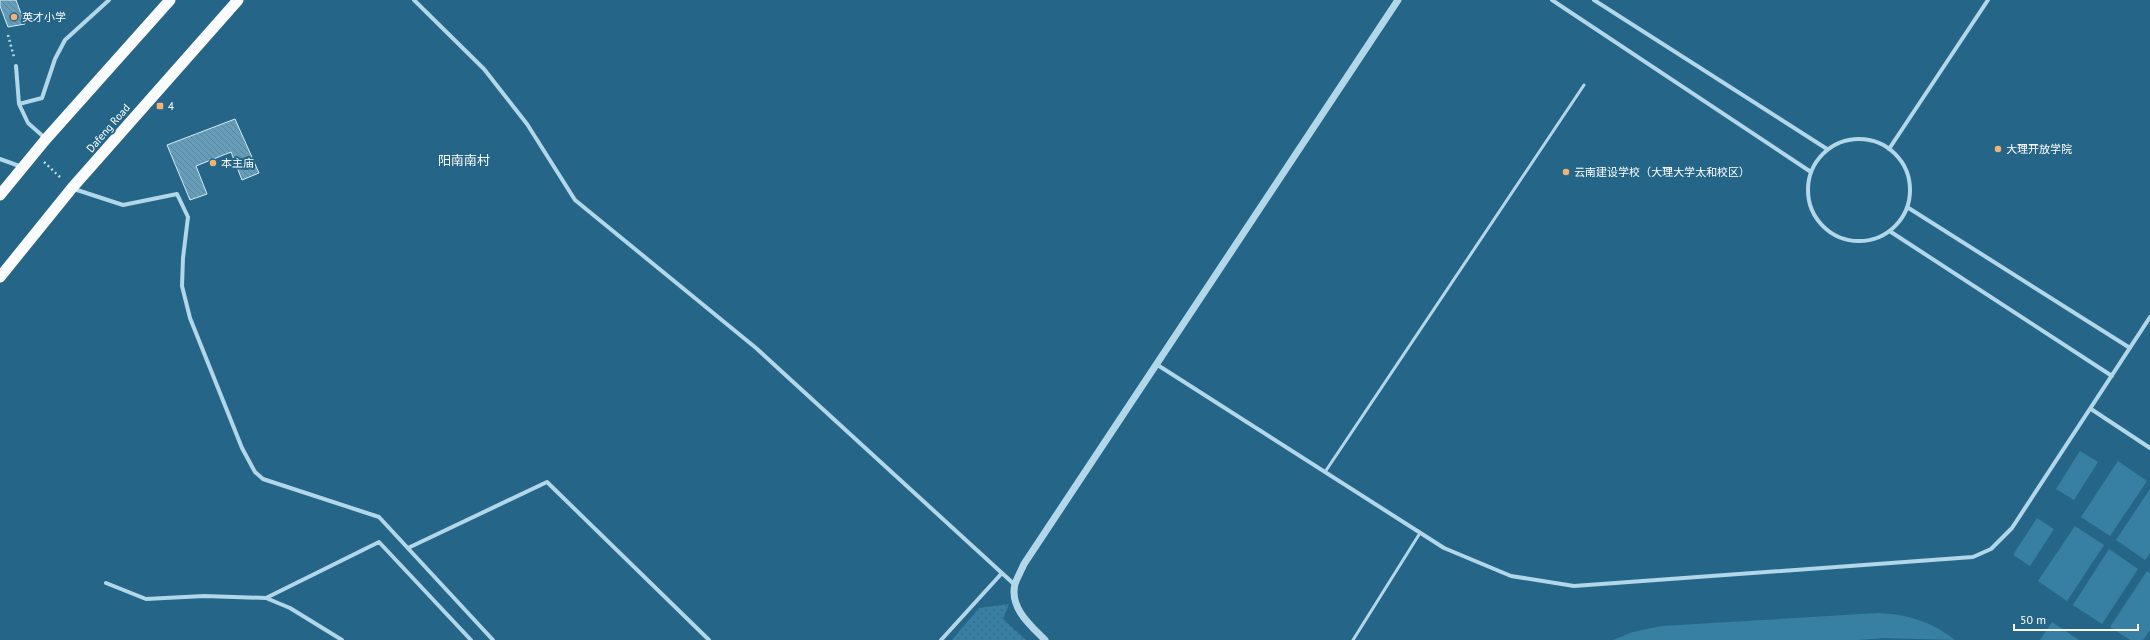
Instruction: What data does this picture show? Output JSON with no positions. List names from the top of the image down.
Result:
{
  "streets": {
    "highway": ["Dafeng Road"]
  },
  "districts": ["阳南南村"],
  "places": {
    "other": [
      "英才小学",
      "大理开放学院",
      "本主庙",
      "云南建设学校（大理大学太和校区）"
    ],
    "transit": ["4"]
  },
  "scale_bar": "50 m"
}
